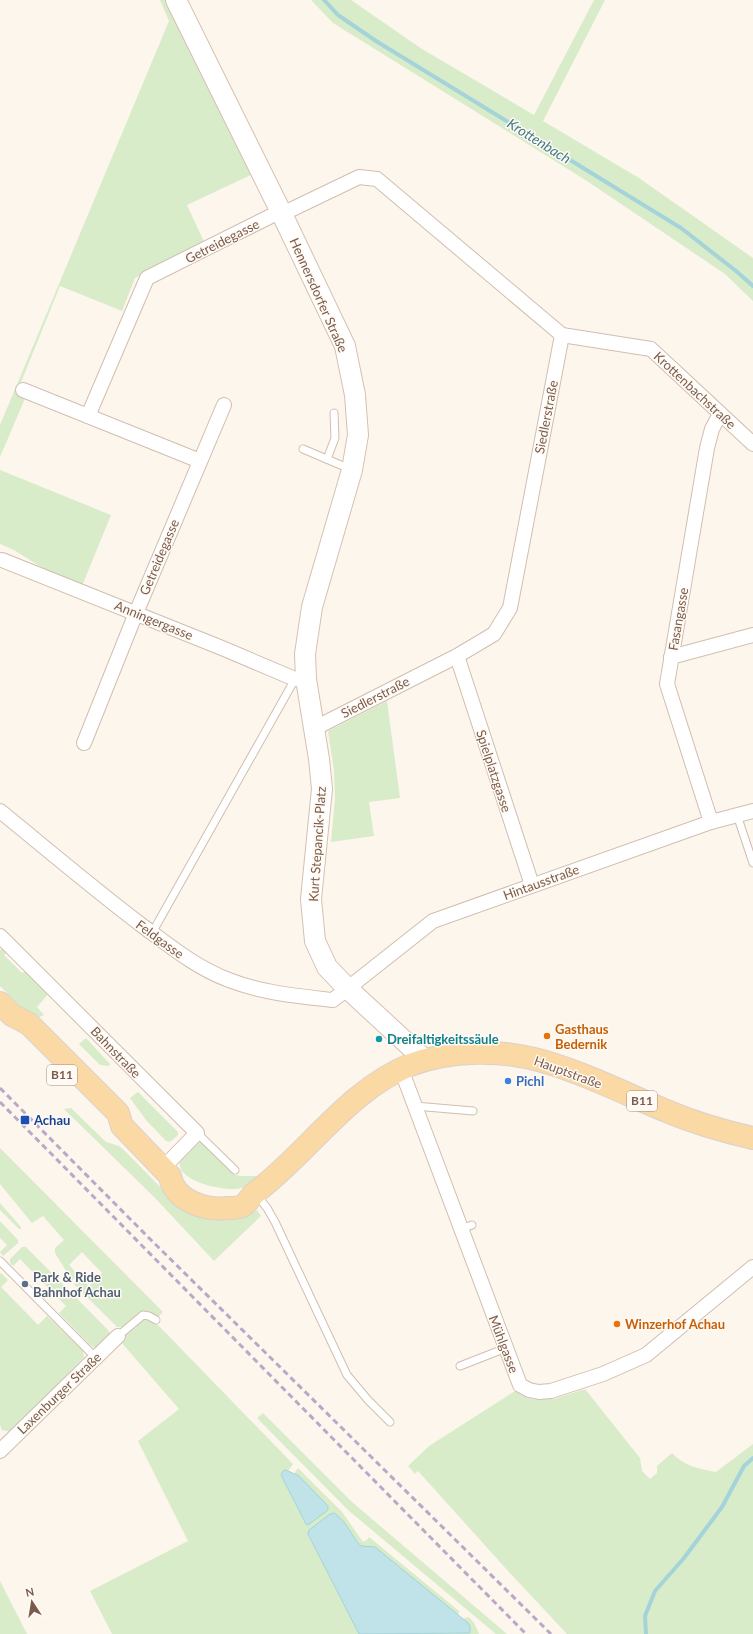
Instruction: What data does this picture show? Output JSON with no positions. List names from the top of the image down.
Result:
{
  "streets": {
    "main road": ["Hauptstraße", "B11"],
    "street": [
      "Getreidegasse",
      "Hennersdorfer Straße",
      "Krottenbachstraße",
      "Siedlerstraße",
      "Fasangasse",
      "Anningergasse",
      "Spielplatzgasse",
      "Kurt Stepancik-Platz",
      "Hintausstraße",
      "Feldgasse",
      "Bahnstraße",
      "Mühlgasse",
      "Laxenburger Straße"
    ]
  },
  "crossings": [
    ["Getreidegasse", "Hennersdorfer Straße"],
    ["Getreidegasse", "Anningergasse"],
    ["Hennersdorfer Straße", "Siedlerstraße"],
    ["Hennersdorfer Straße", "Anningergasse"],
    ["Hennersdorfer Straße", "Kurt Stepancik-Platz"],
    ["Krottenbachstraße", "Siedlerstraße"],
    ["Krottenbachstraße", "Fasangasse"],
    ["Siedlerstraße", "Spielplatzgasse"],
    ["Siedlerstraße", "Kurt Stepancik-Platz"],
    ["Fasangasse", "Hintausstraße"],
    ["Spielplatzgasse", "Hintausstraße"],
    ["Kurt Stepancik-Platz", "Hintausstraße"],
    ["Kurt Stepancik-Platz", "Feldgasse"],
    ["Kurt Stepancik-Platz", "Hauptstraße"],
    ["Hintausstraße", "Feldgasse"],
    ["Hauptstraße", "B11"],
    ["Hauptstraße", "Mühlgasse"]
  ],
  "water": ["Krottenbach"],
  "places": {
    "other": [
      "Gasthaus Bedernik",
      "Dreifaltigkeitssäule",
      "Pichl",
      "Park & Ride Bahnhof Achau",
      "Winzerhof Achau"
    ],
    "transit": ["Achau"]
  },
  "north": "top"
}
